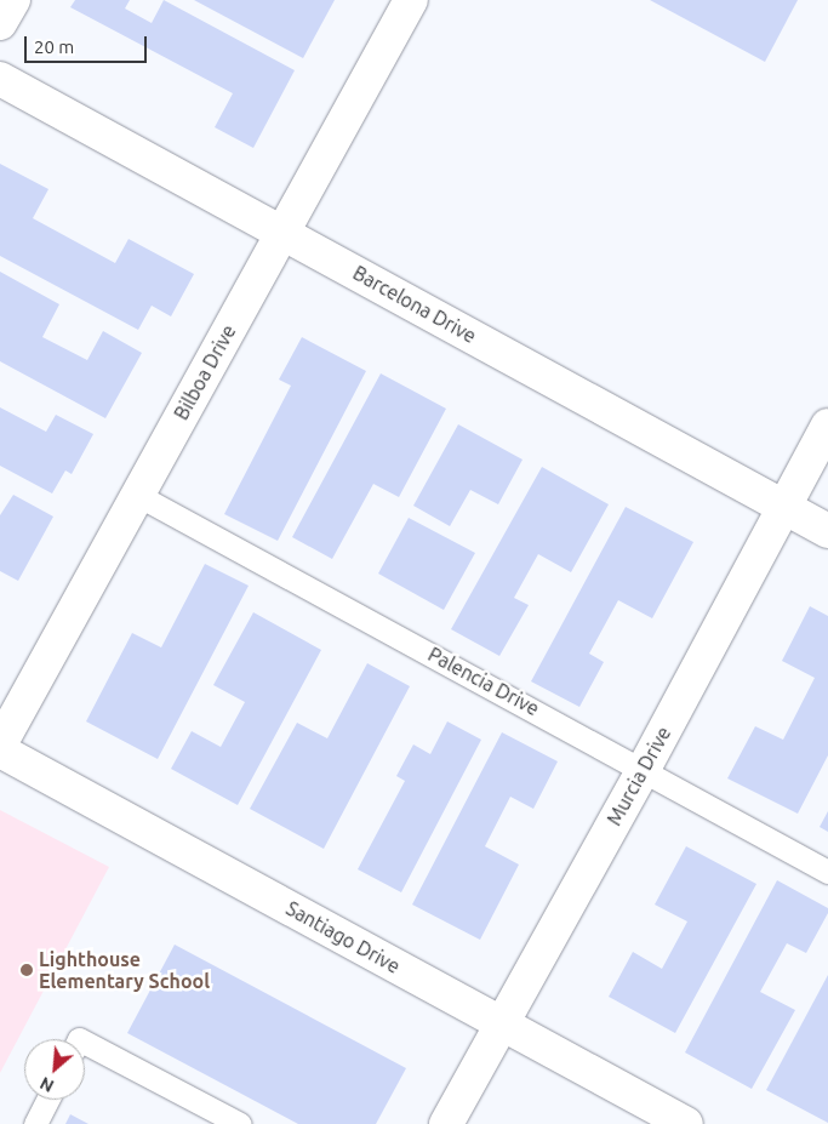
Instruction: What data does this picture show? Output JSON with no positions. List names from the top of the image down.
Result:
{
  "streets": {
    "street": [
      "Barcelona Drive",
      "Bilboa Drive",
      "Murcia Drive",
      "Santiago Drive"
    ],
    "lane": ["Palencia Drive"]
  },
  "crossings": [
    ["Barcelona Drive", "Bilboa Drive"],
    ["Barcelona Drive", "Murcia Drive"],
    ["Bilboa Drive", "Palencia Drive"],
    ["Palencia Drive", "Murcia Drive"],
    ["Murcia Drive", "Santiago Drive"]
  ],
  "places": ["Lighthouse Elementary School"],
  "scale_bar": "20 m",
  "north": "bottom left"
}
